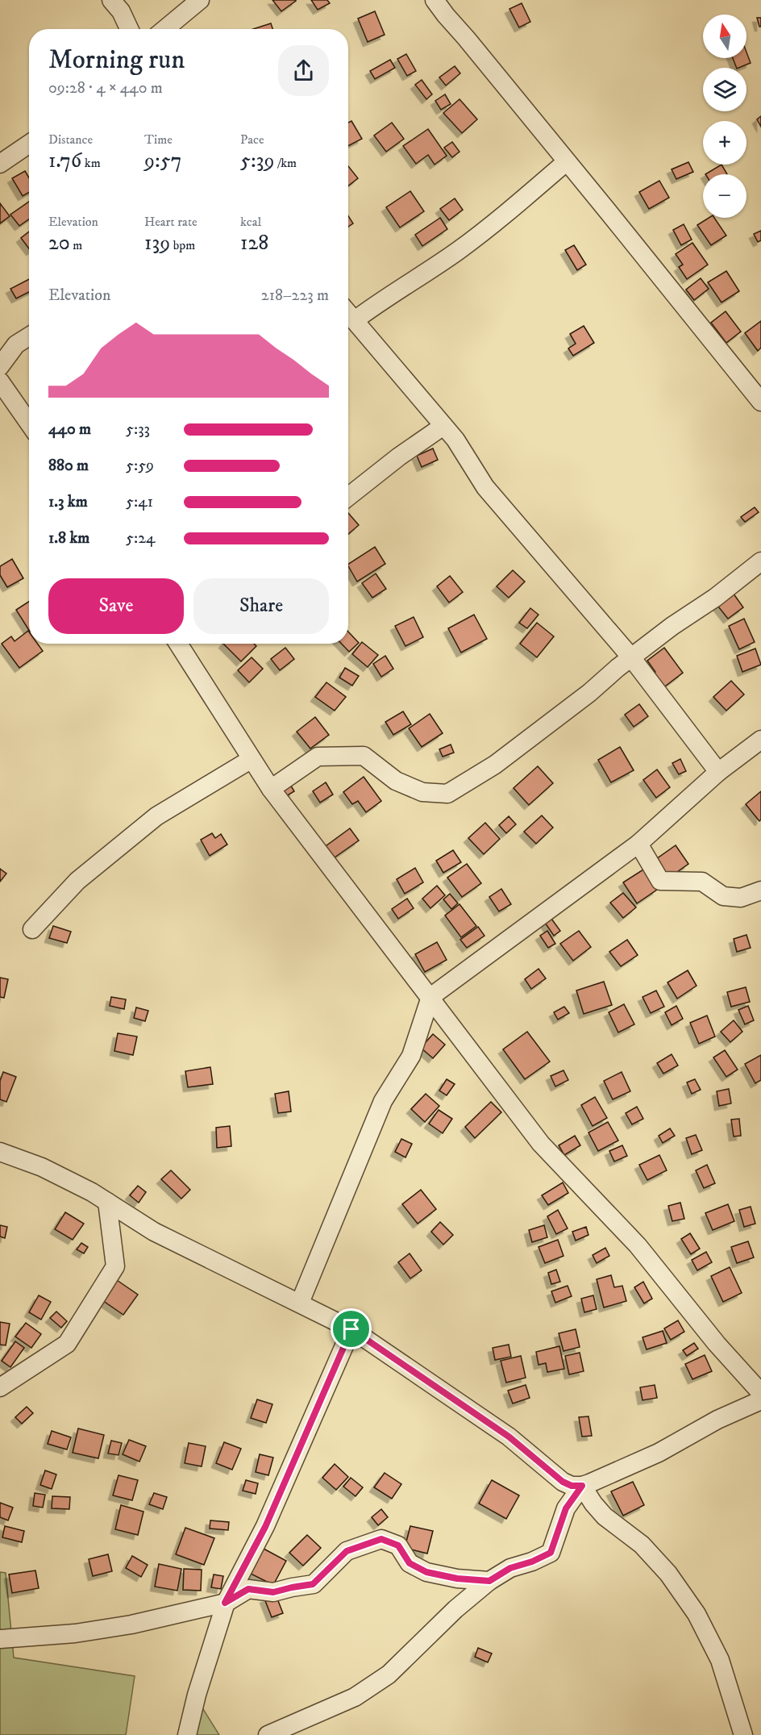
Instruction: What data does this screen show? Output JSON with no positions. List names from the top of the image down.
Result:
{
  "north": "top",
  "page": {
    "map_buttons": ["+", "−"],
    "heading": ["Morning run", "09:28 · 4 × 440 m"],
    "stats": [
      ["Distance", "1.76 km"],
      ["Time", "9:57"],
      ["Pace", "5:39 /km"],
      ["Elevation", "20 m"],
      ["Heart rate", "139 bpm"],
      ["kcal", "128"]
    ],
    "chart": ["Elevation", "218–223 m"],
    "list": [
      {
        "name": "440 m",
        "note": "5:33"
      },
      {
        "name": "880 m",
        "note": "5:59"
      },
      {
        "name": "1.3 km",
        "note": "5:41"
      },
      {
        "name": "1.8 km",
        "note": "5:24"
      }
    ],
    "buttons": ["Save", "Share"]
  }
}
